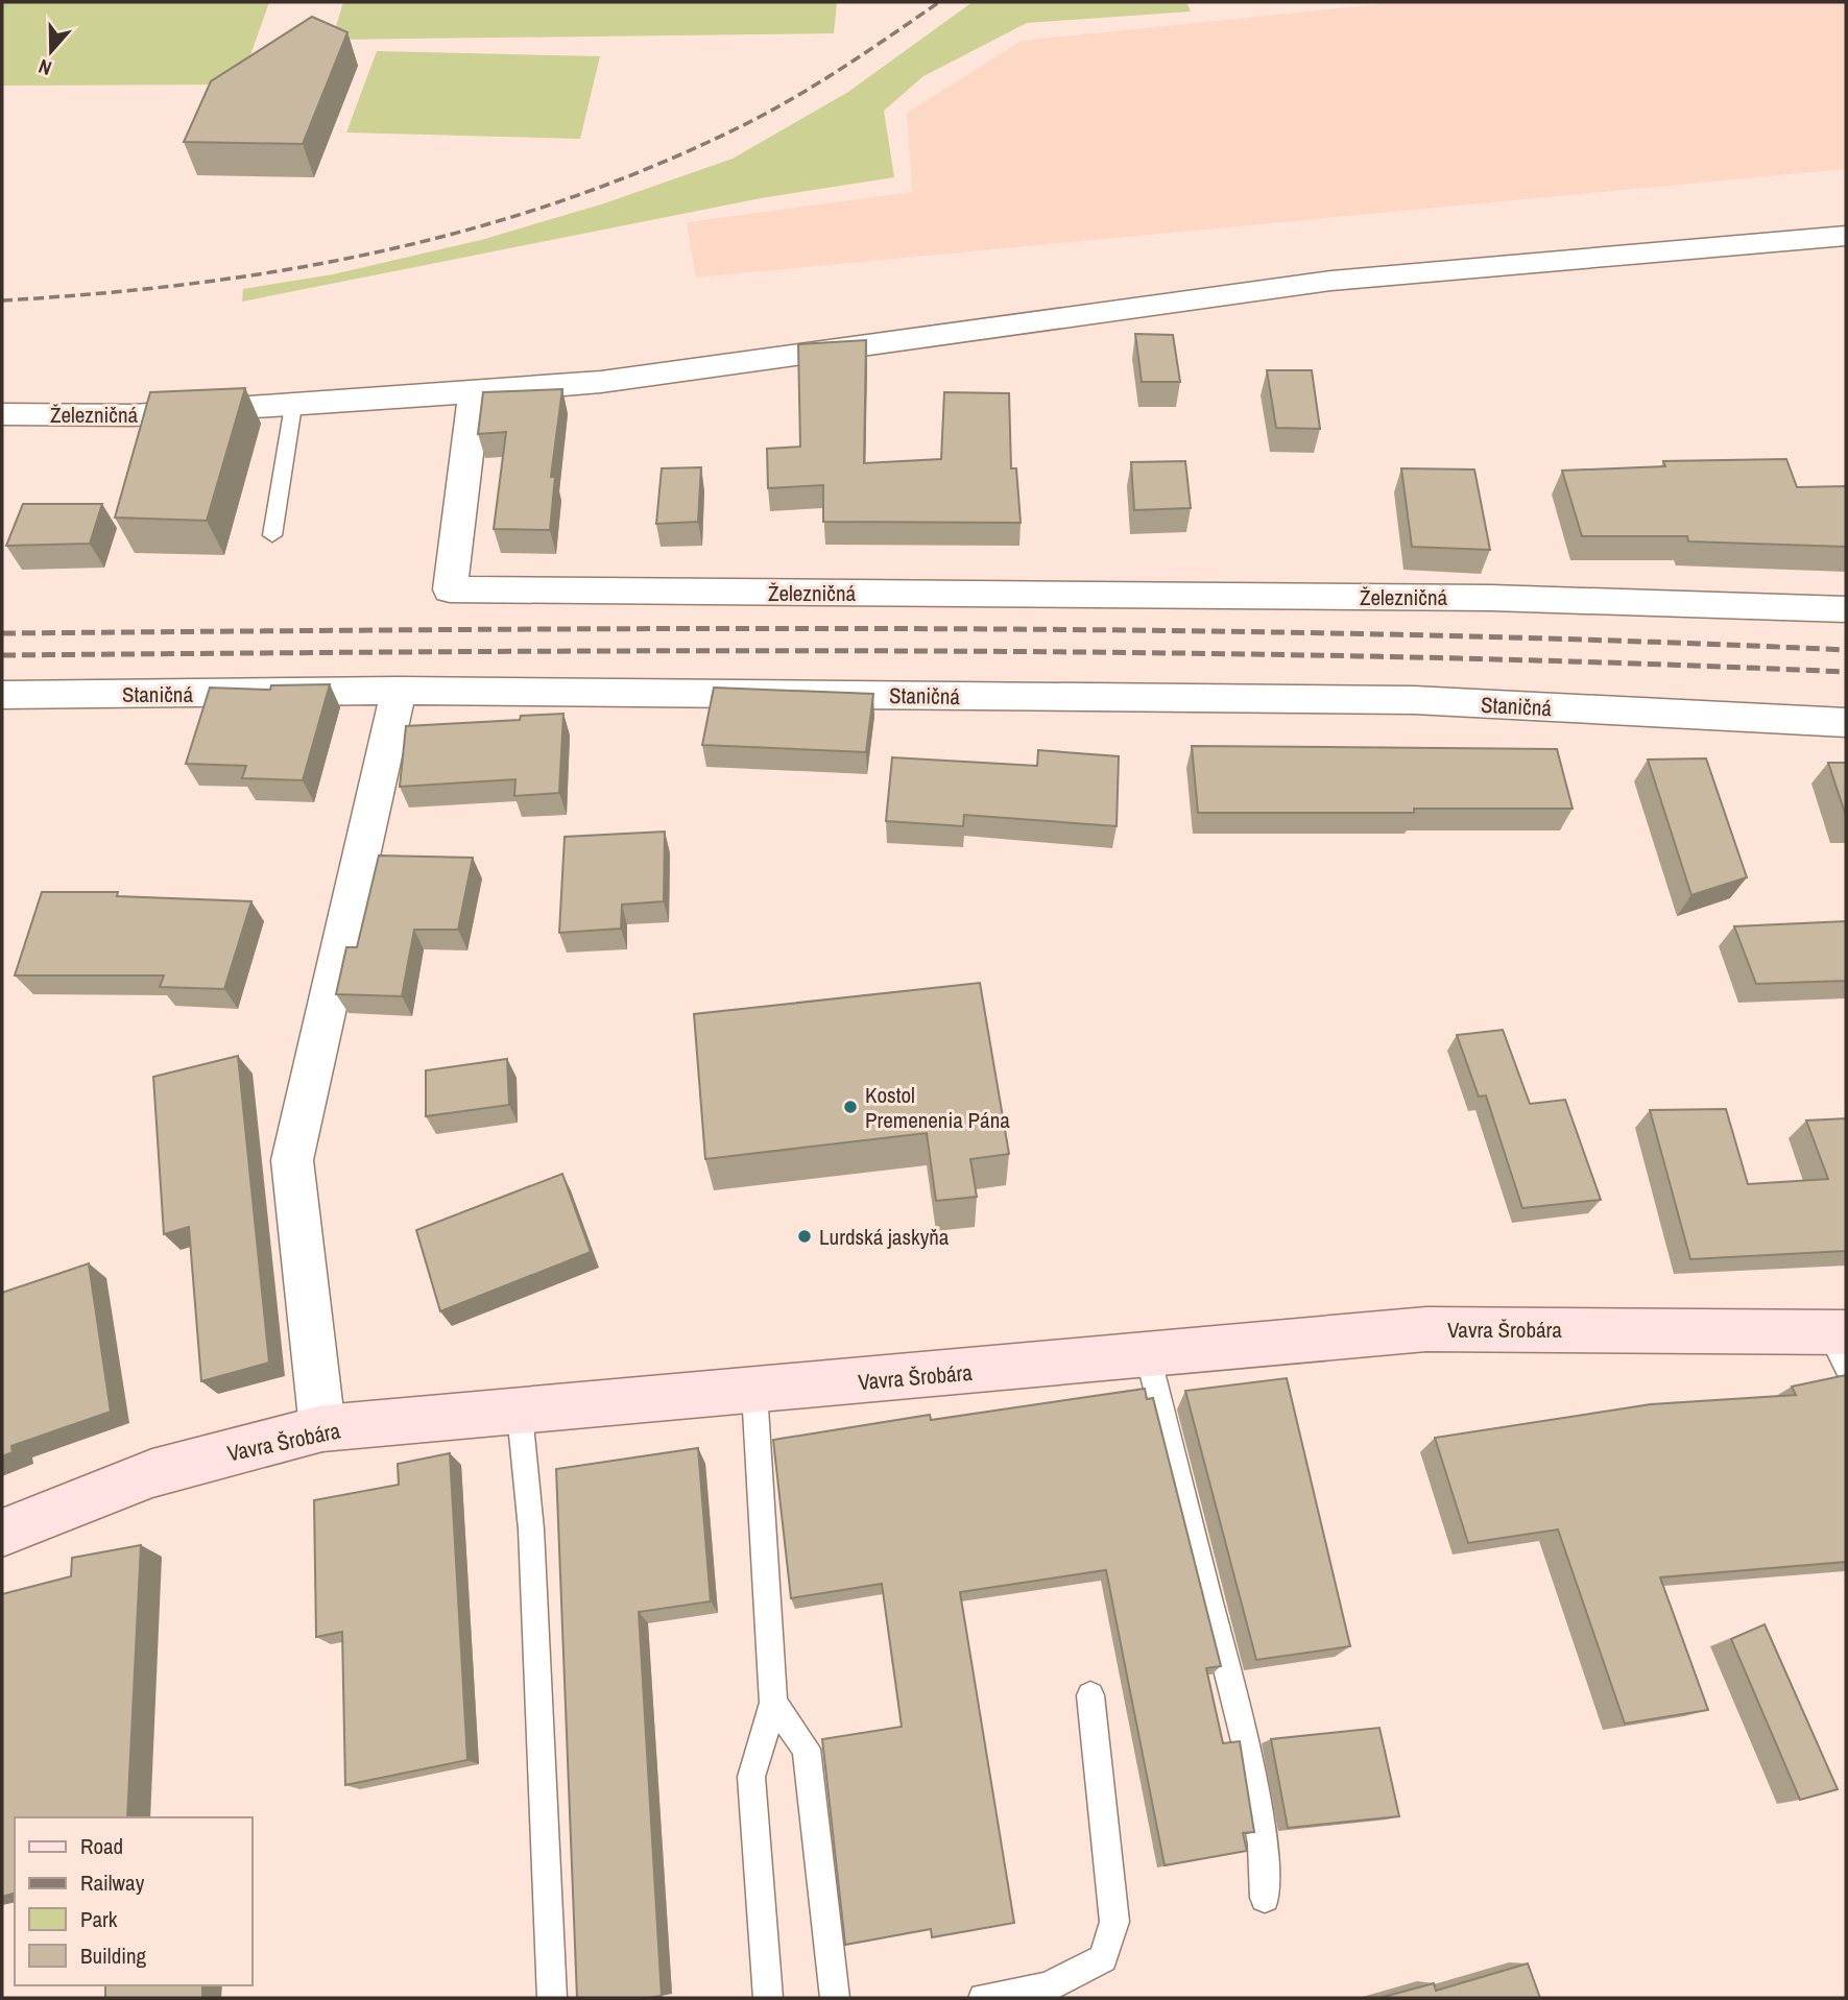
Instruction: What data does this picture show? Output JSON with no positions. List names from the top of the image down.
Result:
{
  "streets": {
    "street": ["Železničná", "Staničná", "Vavra Šrobára"]
  },
  "places": ["Kostol Premenenia Pána", "Lurdská jaskyňa"],
  "legend": [
    "Road",
    "Railway",
    "Park",
    "Building"
  ],
  "north": "bottom"
}
